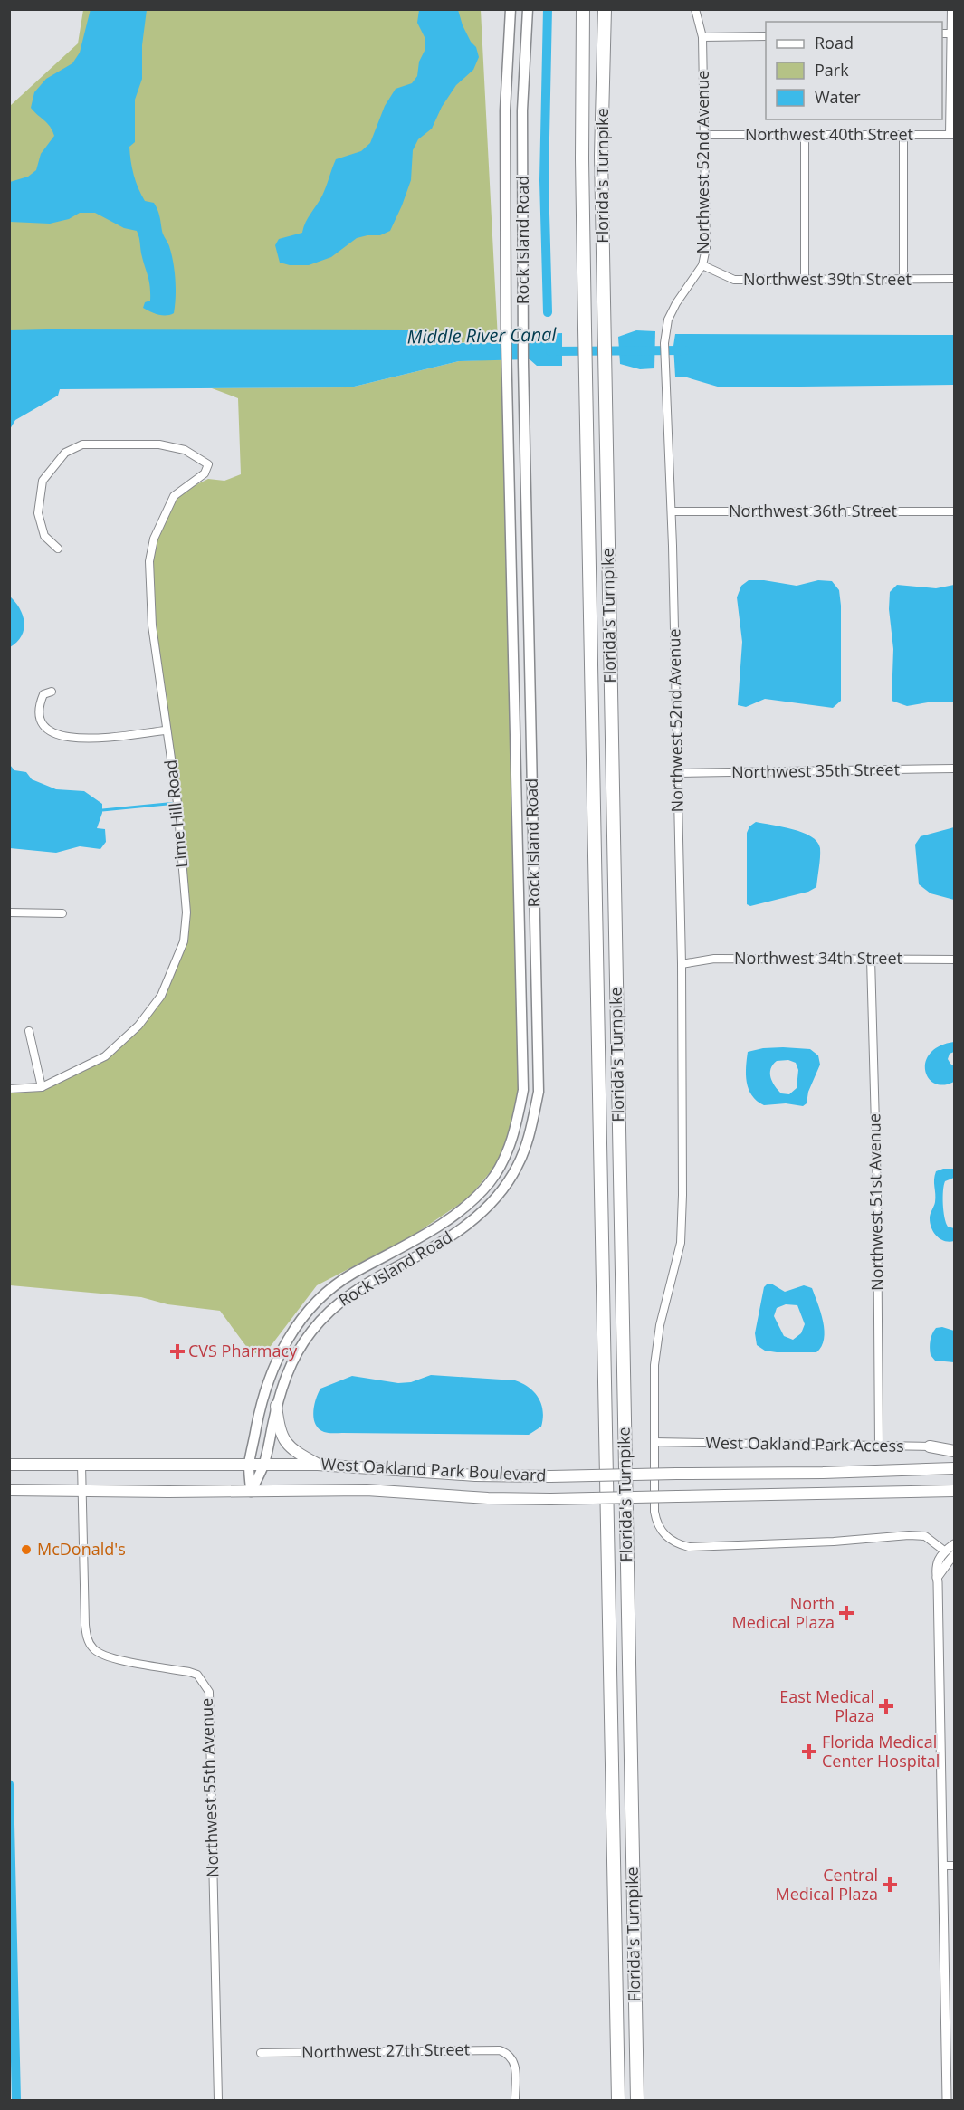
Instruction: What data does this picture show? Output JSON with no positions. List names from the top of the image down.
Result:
{
  "streets": {
    "highway": ["Florida's Turnpike"],
    "main road": ["Rock Island Road", "West Oakland Park Boulevard"],
    "street": [
      "Northwest 40th Street",
      "Northwest 52nd Avenue",
      "Northwest 39th Street",
      "Northwest 36th Street",
      "Northwest 35th Street",
      "Lime Hill Road",
      "Northwest 34th Street",
      "Northwest 51st Avenue",
      "West Oakland Park Access",
      "Northwest 55th Avenue",
      "Northwest 27th Street"
    ]
  },
  "crossings": [
    ["Northwest 40th Street", "Northwest 52nd Avenue"],
    ["Northwest 52nd Avenue", "Northwest 39th Street"],
    ["Northwest 52nd Avenue", "Northwest 36th Street"],
    ["Northwest 52nd Avenue", "Northwest 35th Street"],
    ["Northwest 52nd Avenue", "Northwest 34th Street"],
    ["Northwest 52nd Avenue", "West Oakland Park Access"],
    ["Rock Island Road", "West Oakland Park Boulevard"],
    ["Northwest 34th Street", "Northwest 51st Avenue"],
    ["Northwest 51st Avenue", "West Oakland Park Access"],
    ["West Oakland Park Boulevard", "Northwest 55th Avenue"]
  ],
  "water": ["Middle River Canal"],
  "places": {
    "health": [
      "CVS Pharmacy",
      "North Medical Plaza",
      "East Medical Plaza",
      "Florida Medical Center Hospital",
      "Central Medical Plaza"
    ],
    "other": ["McDonald's"]
  },
  "legend": ["Road", "Park", "Water"]
}
